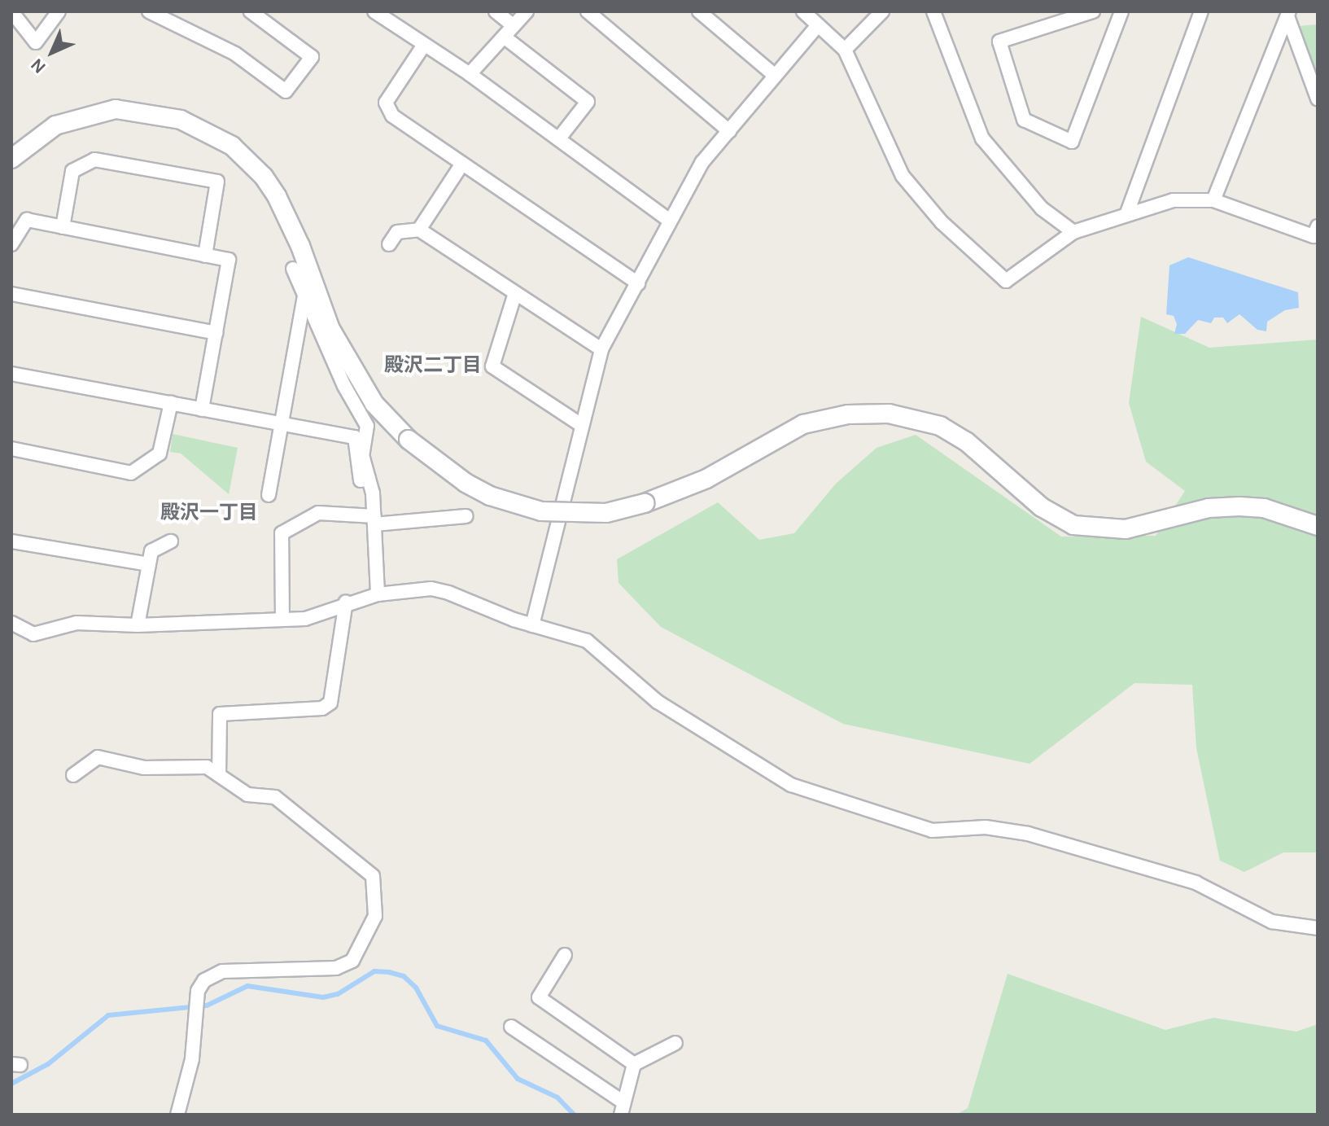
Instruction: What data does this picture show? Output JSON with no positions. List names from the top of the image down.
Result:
{
  "districts": ["殿沢二丁目", "殿沢一丁目"],
  "north": "bottom left"
}
